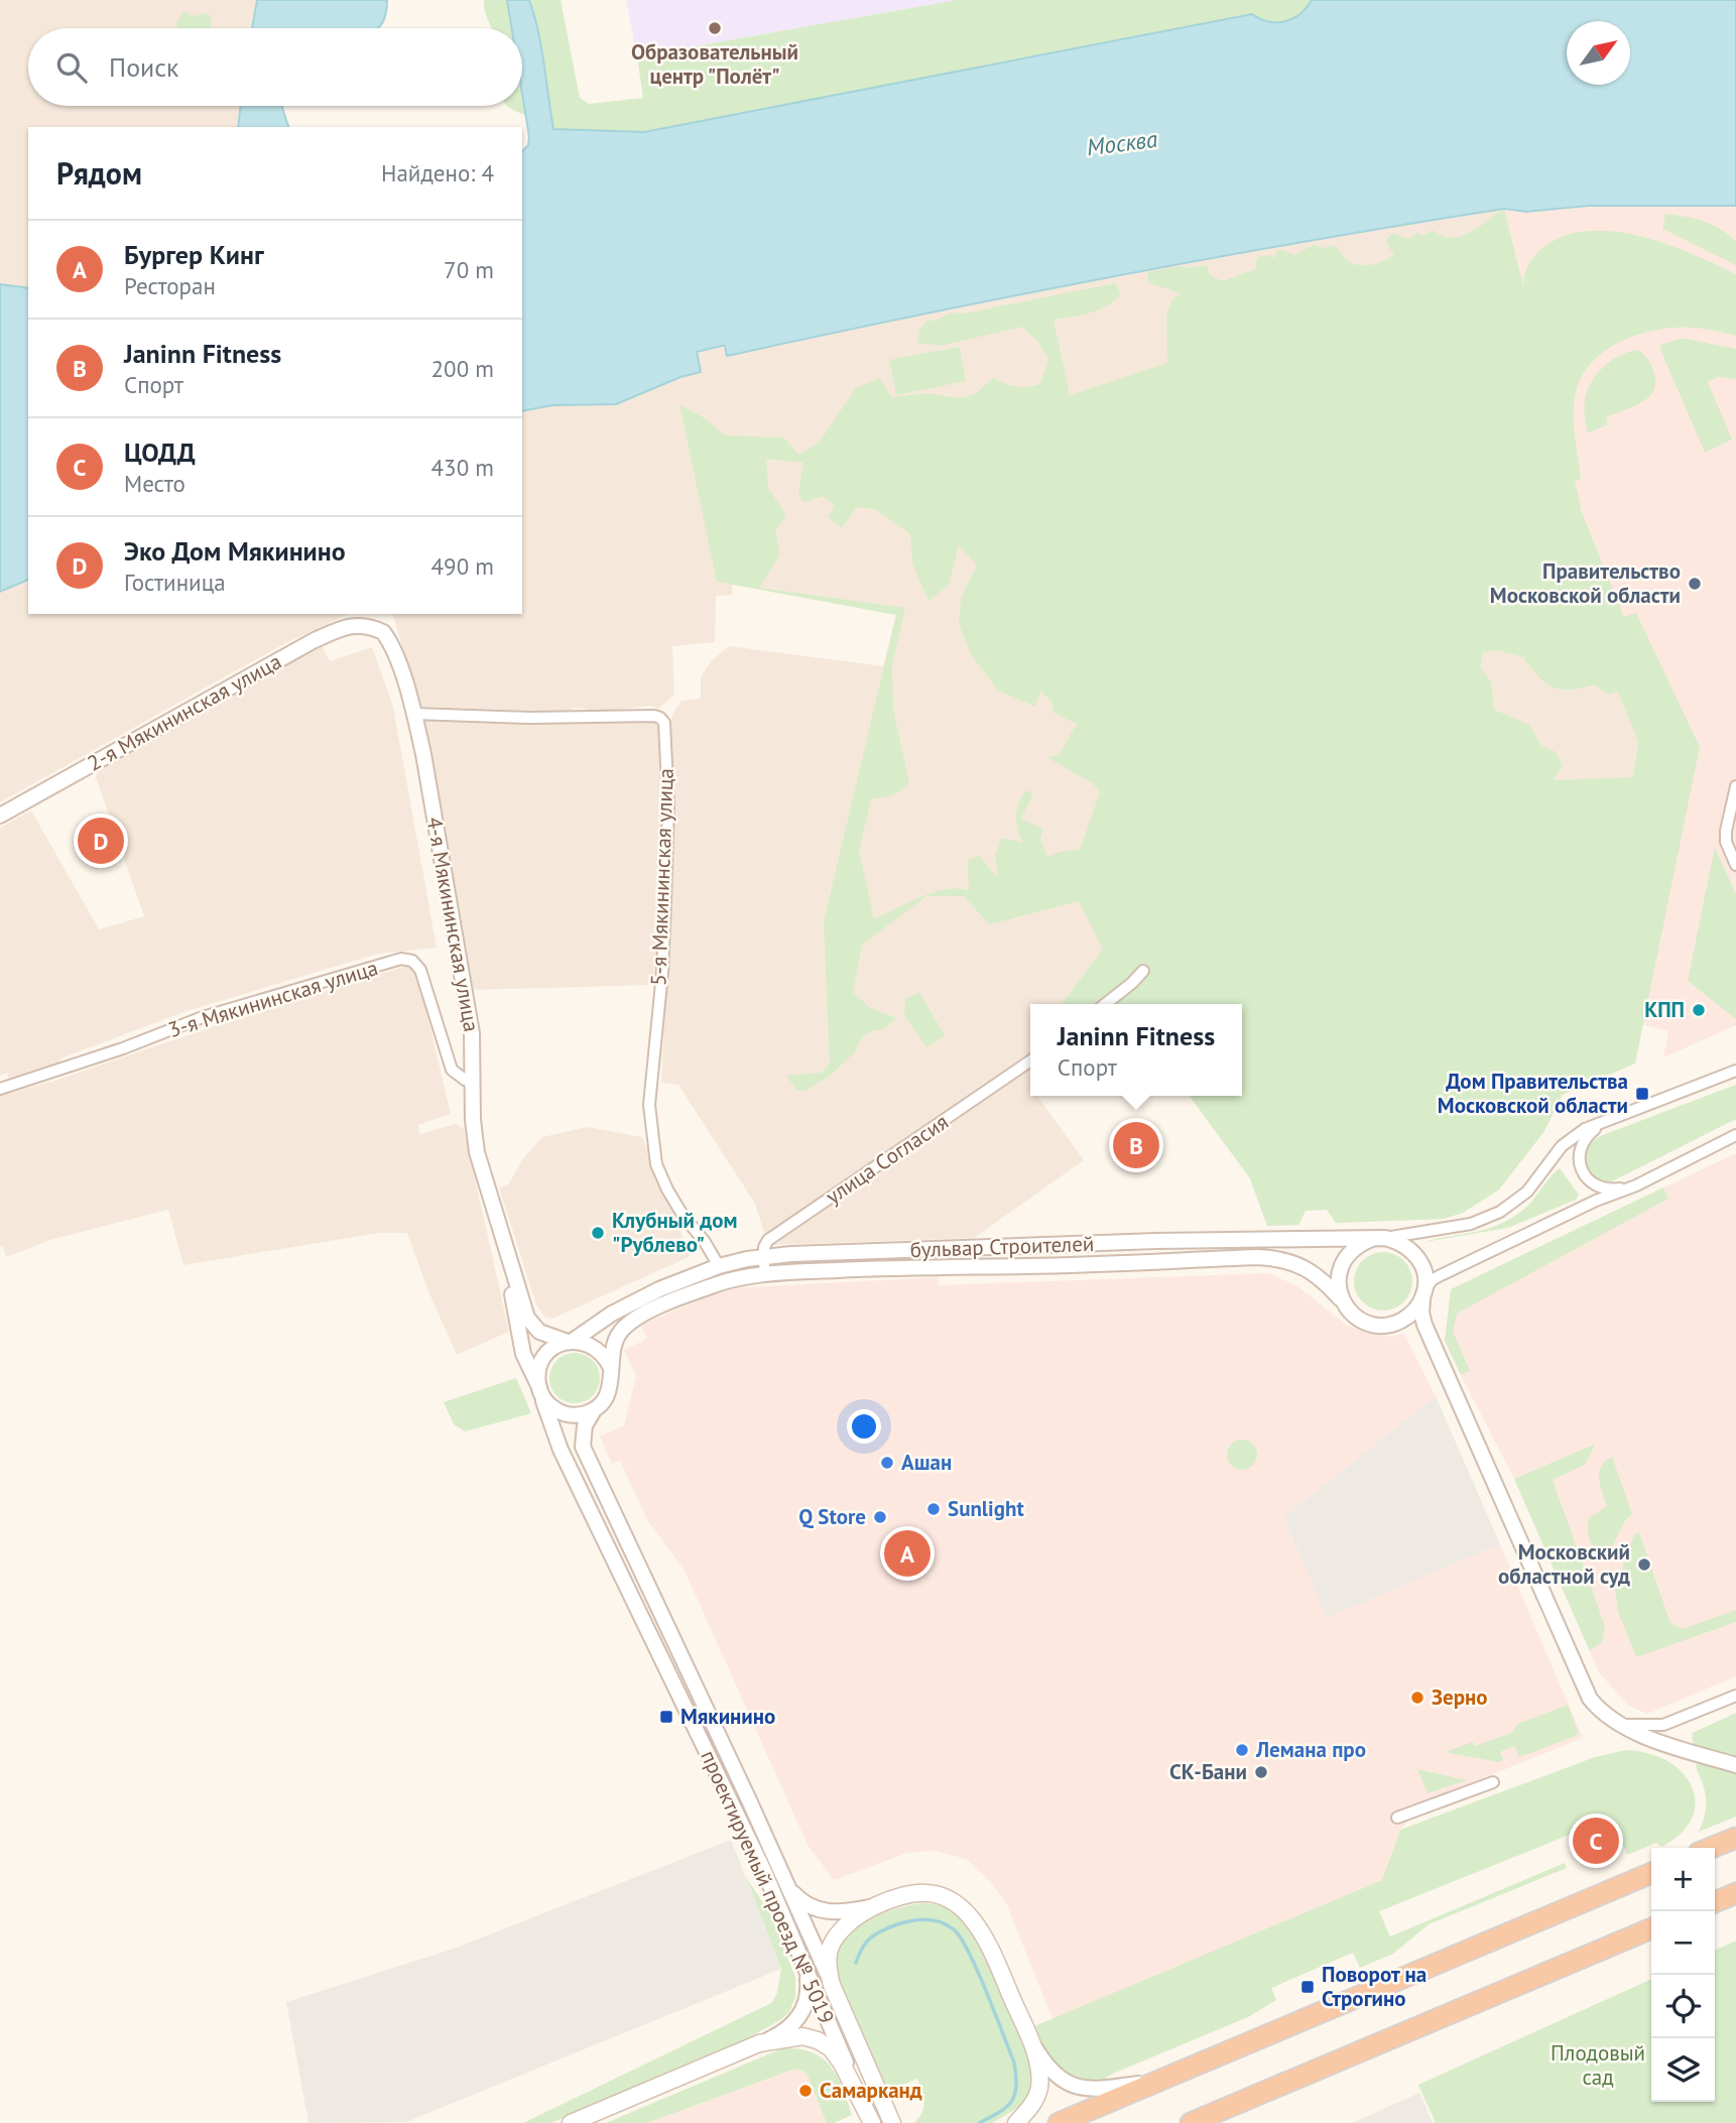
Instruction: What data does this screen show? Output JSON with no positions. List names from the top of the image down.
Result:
{
  "streets": {
    "main road": ["проектируемый проезд № 5019"],
    "street": [
      "2-я Мякининская улица",
      "5-я Мякининская улица",
      "4-я Мякининская улица",
      "3-я Мякининская улица",
      "улица Согласия",
      "бульвар Строителей"
    ]
  },
  "crossings": [
    ["2-я Мякининская улица", "4-я Мякининская улица"],
    ["5-я Мякининская улица", "4-я Мякининская улица"],
    ["5-я Мякининская улица", "бульвар Строителей"],
    ["4-я Мякининская улица", "3-я Мякининская улица"],
    ["4-я Мякининская улица", "бульвар Строителей"],
    ["4-я Мякининская улица", "проектируемый проезд № 5019"],
    ["улица Согласия", "бульвар Строителей"],
    ["бульвар Строителей", "проектируемый проезд № 5019"]
  ],
  "water": ["Москва"],
  "parks": ["Плодовый сад"],
  "places": {
    "other": [
      "Образовательный центр \"Полёт\"",
      "Правительство Московской области",
      "КПП",
      "Клубный дом \"Рублево\"",
      "Ашан",
      "Sunlight",
      "Q Store",
      "Московский областной суд",
      "Зерно",
      "Лемана про",
      "СК-Бани",
      "Самарканд"
    ],
    "transit": ["Дом Правительства Московской области", "Мякинино", "Поворот на Строгино"]
  },
  "north": "top right",
  "page": {
    "search": "Поиск",
    "heading": ["Рядом", "Найдено: 4"],
    "list": [
      {
        "mark": "A",
        "name": "Бургер Кинг",
        "note": "Ресторан",
        "value": "70 m"
      },
      {
        "mark": "B",
        "name": "Janinn Fitness",
        "note": "Спорт",
        "value": "200 m"
      },
      {
        "mark": "C",
        "name": "ЦОДД",
        "note": "Место",
        "value": "430 m"
      },
      {
        "mark": "D",
        "name": "Эко Дом Мякинино",
        "note": "Гостиница",
        "value": "490 m"
      }
    ],
    "pins": [
      "D",
      "B",
      "A",
      "C"
    ],
    "popup": ["Janinn Fitness", "Спорт"],
    "map_buttons": ["+", "−"]
  }
}
